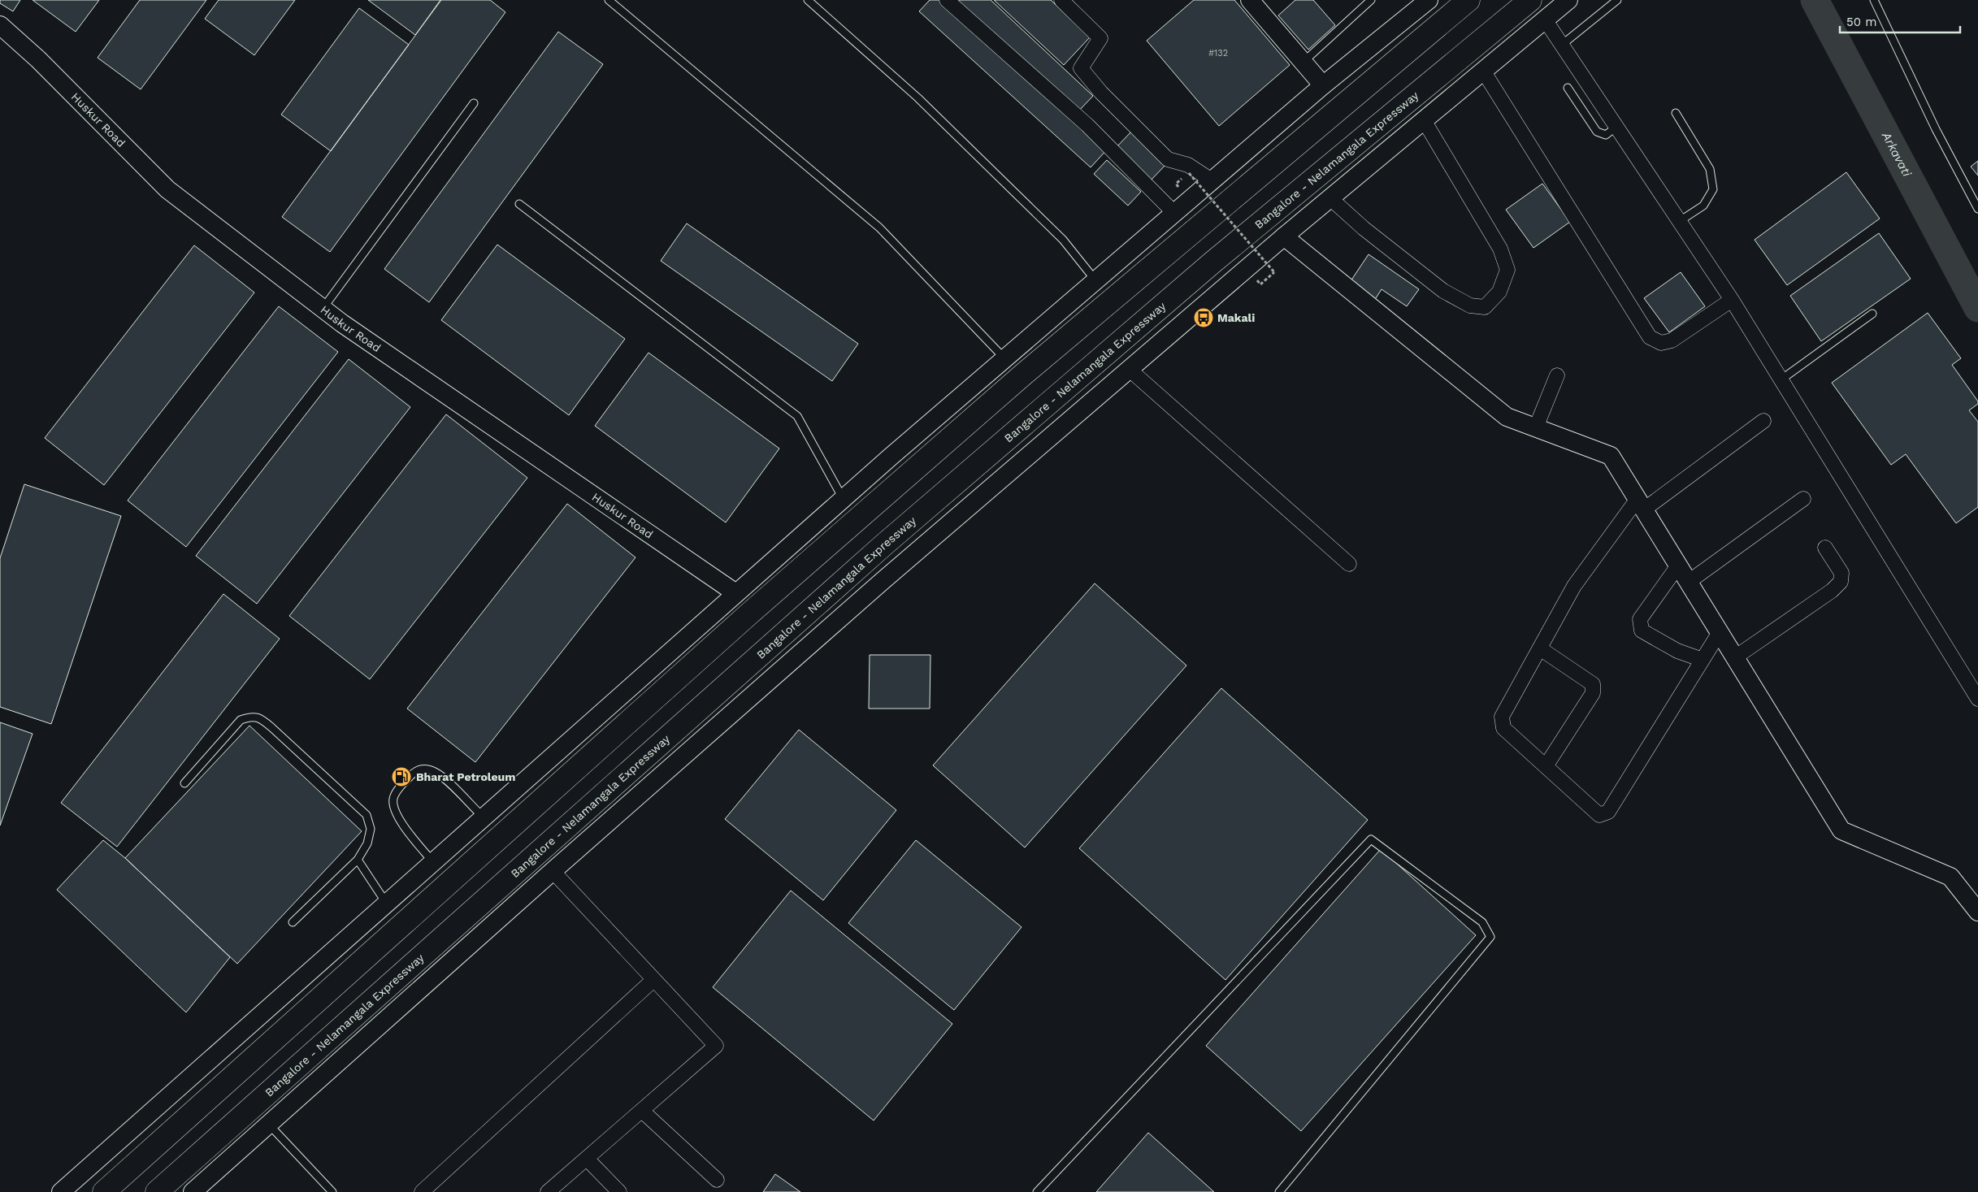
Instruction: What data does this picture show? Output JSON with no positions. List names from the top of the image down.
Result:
{
  "streets": {
    "highway": ["Bangalore - Nelamangala Expressway"],
    "street": ["Huskur Road"]
  },
  "water": ["Arkavati"],
  "places": {
    "bus stop": ["Makali"],
    "fuel station": ["Bharat Petroleum"]
  },
  "house_numbers": ["#132"],
  "scale_bar": "50 m"
}
